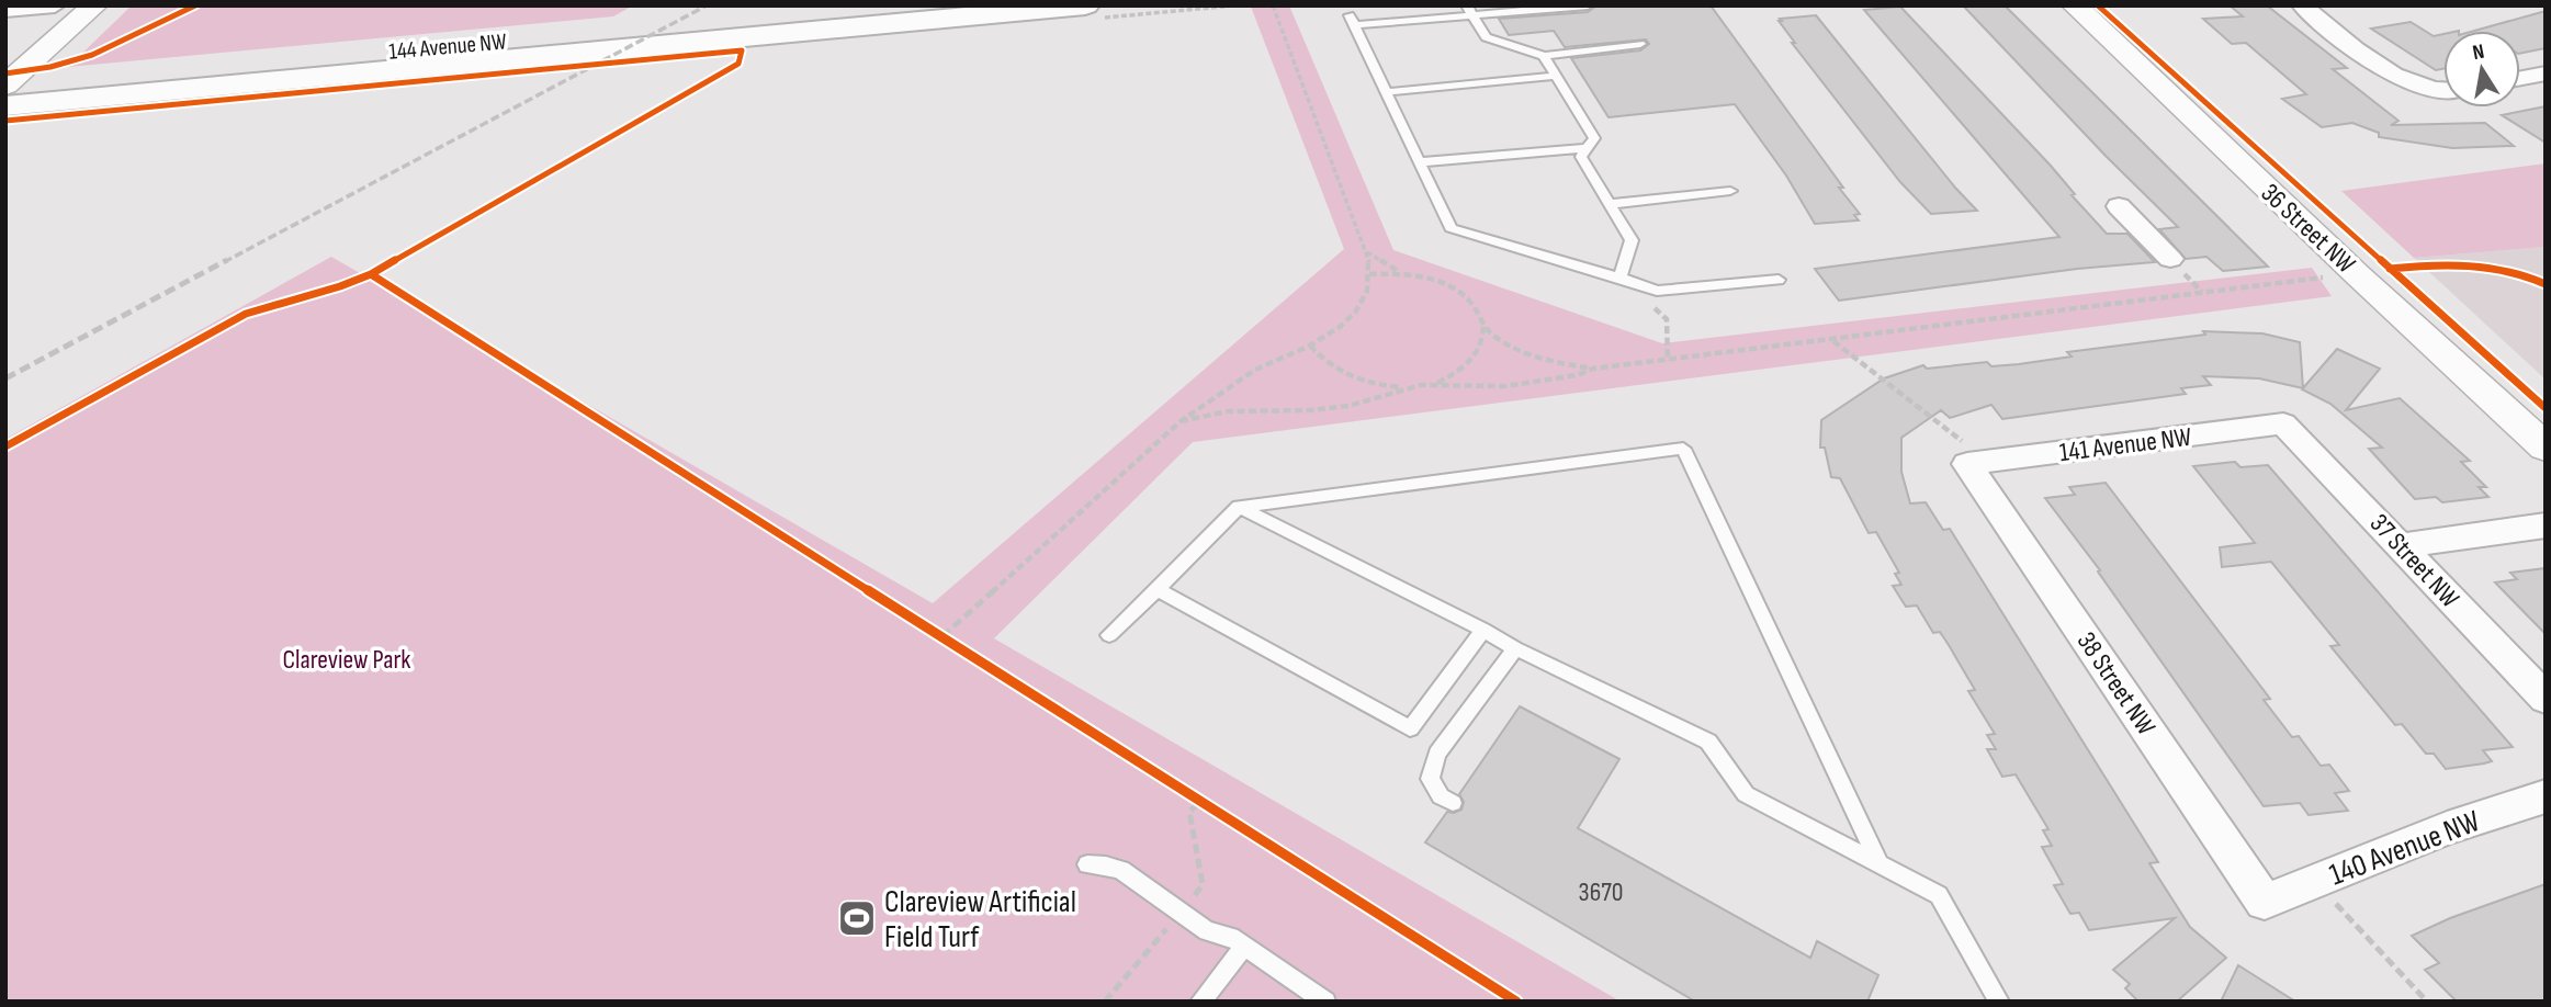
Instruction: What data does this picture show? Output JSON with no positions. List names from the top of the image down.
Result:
{
  "streets": {
    "main road": ["144 Avenue NW"],
    "street": [
      "36 Street NW",
      "141 Avenue NW",
      "37 Street NW",
      "38 Street NW",
      "140 Avenue NW"
    ]
  },
  "crossings": [
    ["141 Avenue NW", "37 Street NW"],
    ["141 Avenue NW", "38 Street NW"],
    ["38 Street NW", "140 Avenue NW"]
  ],
  "parks": ["Clareview Park"],
  "places": {
    "sports": ["Clareview Artificial Field Turf"]
  },
  "house_numbers": ["3670"],
  "north": "top"
}
